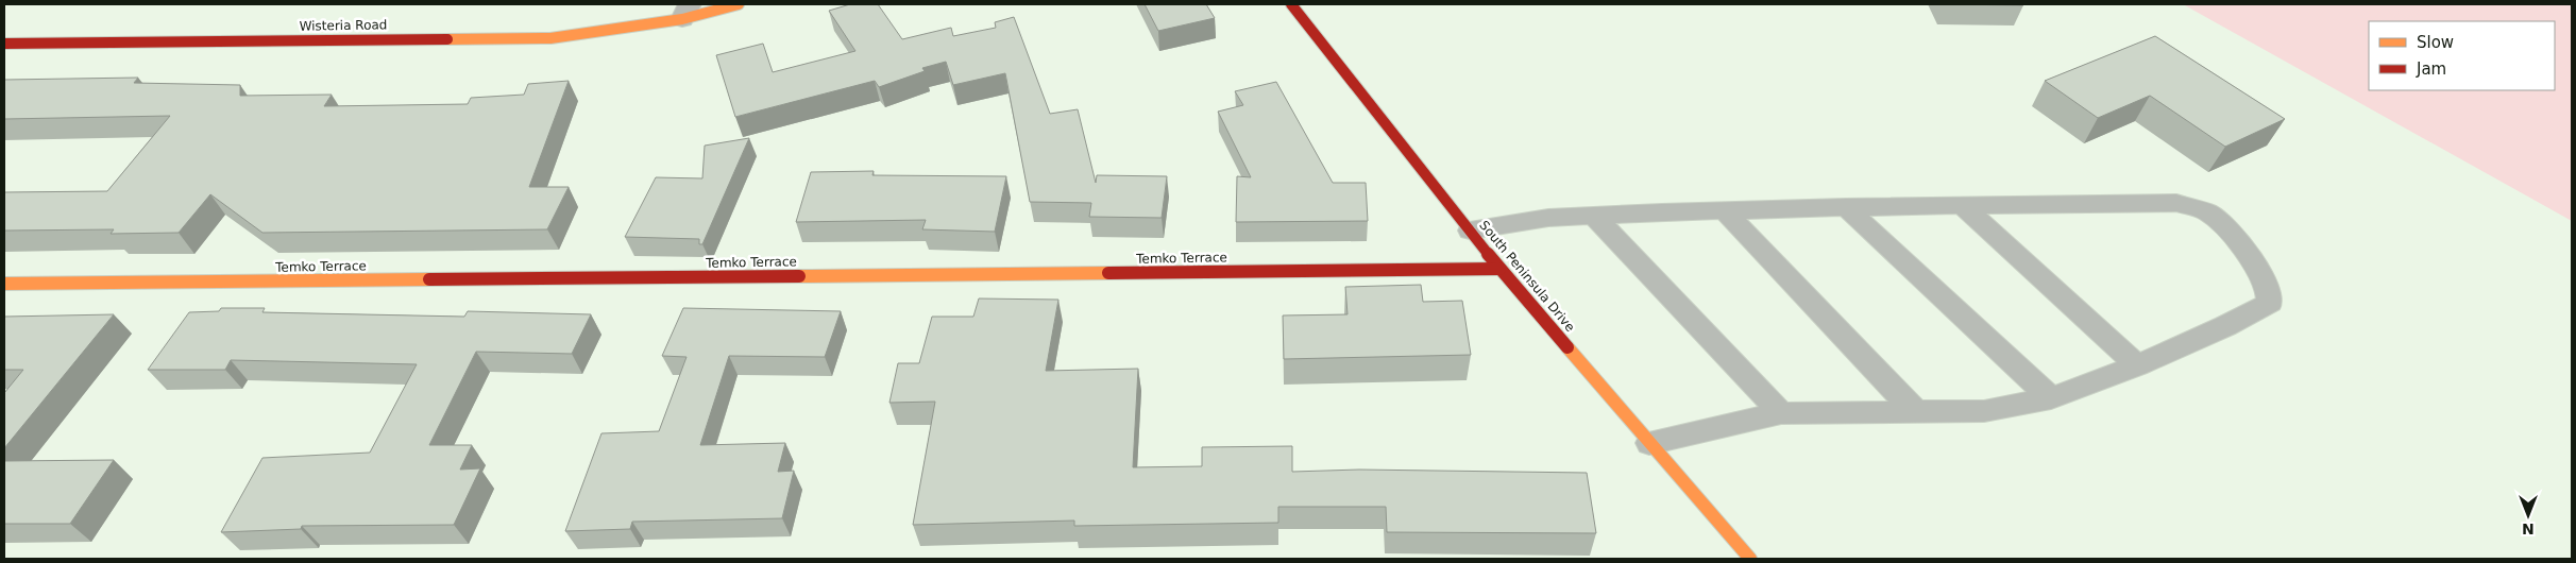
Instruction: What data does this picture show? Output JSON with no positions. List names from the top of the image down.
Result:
{
  "streets": {
    "street": ["Wisteria Road", "Temko Terrace", "South Peninsula Drive"]
  },
  "crossings": [
    ["Temko Terrace", "South Peninsula Drive"]
  ],
  "legend": ["Slow", "Jam"],
  "north": "bottom"
}
